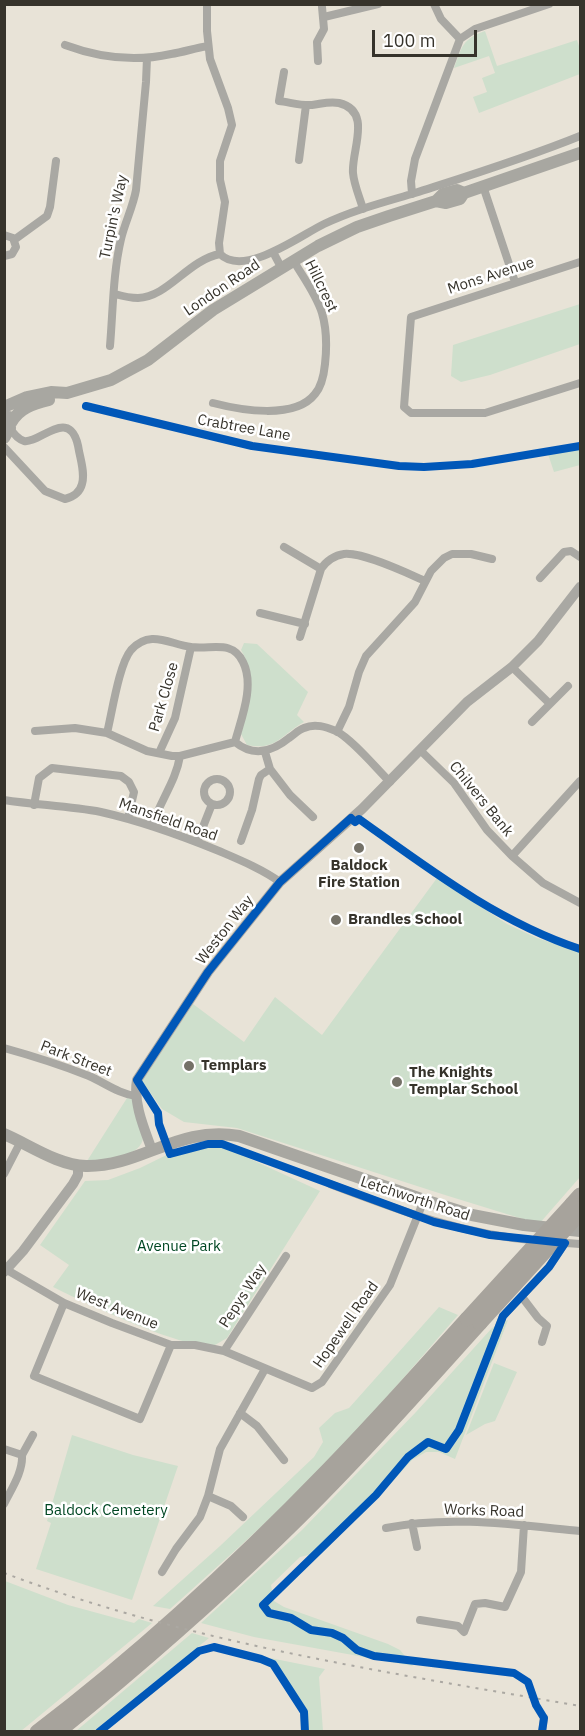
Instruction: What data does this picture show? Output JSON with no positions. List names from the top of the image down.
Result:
{
  "streets": {
    "main road": ["London Road", "Letchworth Road"],
    "street": [
      "Turpin's Way",
      "Mons Avenue",
      "Hillcrest",
      "Park Close",
      "Chilvers Bank",
      "Mansfield Road",
      "Weston Way",
      "Park Street",
      "Pepys Way",
      "West Avenue",
      "Hopewell Road",
      "Works Road"
    ],
    "cycle path": ["Crabtree Lane"]
  },
  "crossings": [
    ["Hillcrest", "London Road"],
    ["Chilvers Bank", "Weston Way"],
    ["Mansfield Road", "Weston Way"],
    ["Weston Way", "Park Street"],
    ["Letchworth Road", "Hopewell Road"],
    ["Pepys Way", "West Avenue"],
    ["Pepys Way", "Hopewell Road"],
    ["West Avenue", "Hopewell Road"]
  ],
  "parks": ["Avenue Park", "Baldock Cemetery"],
  "places": [
    "Baldock Fire Station",
    "Brandles School",
    "Templars",
    "The Knights Templar School"
  ],
  "scale_bar": "100 m"
}
